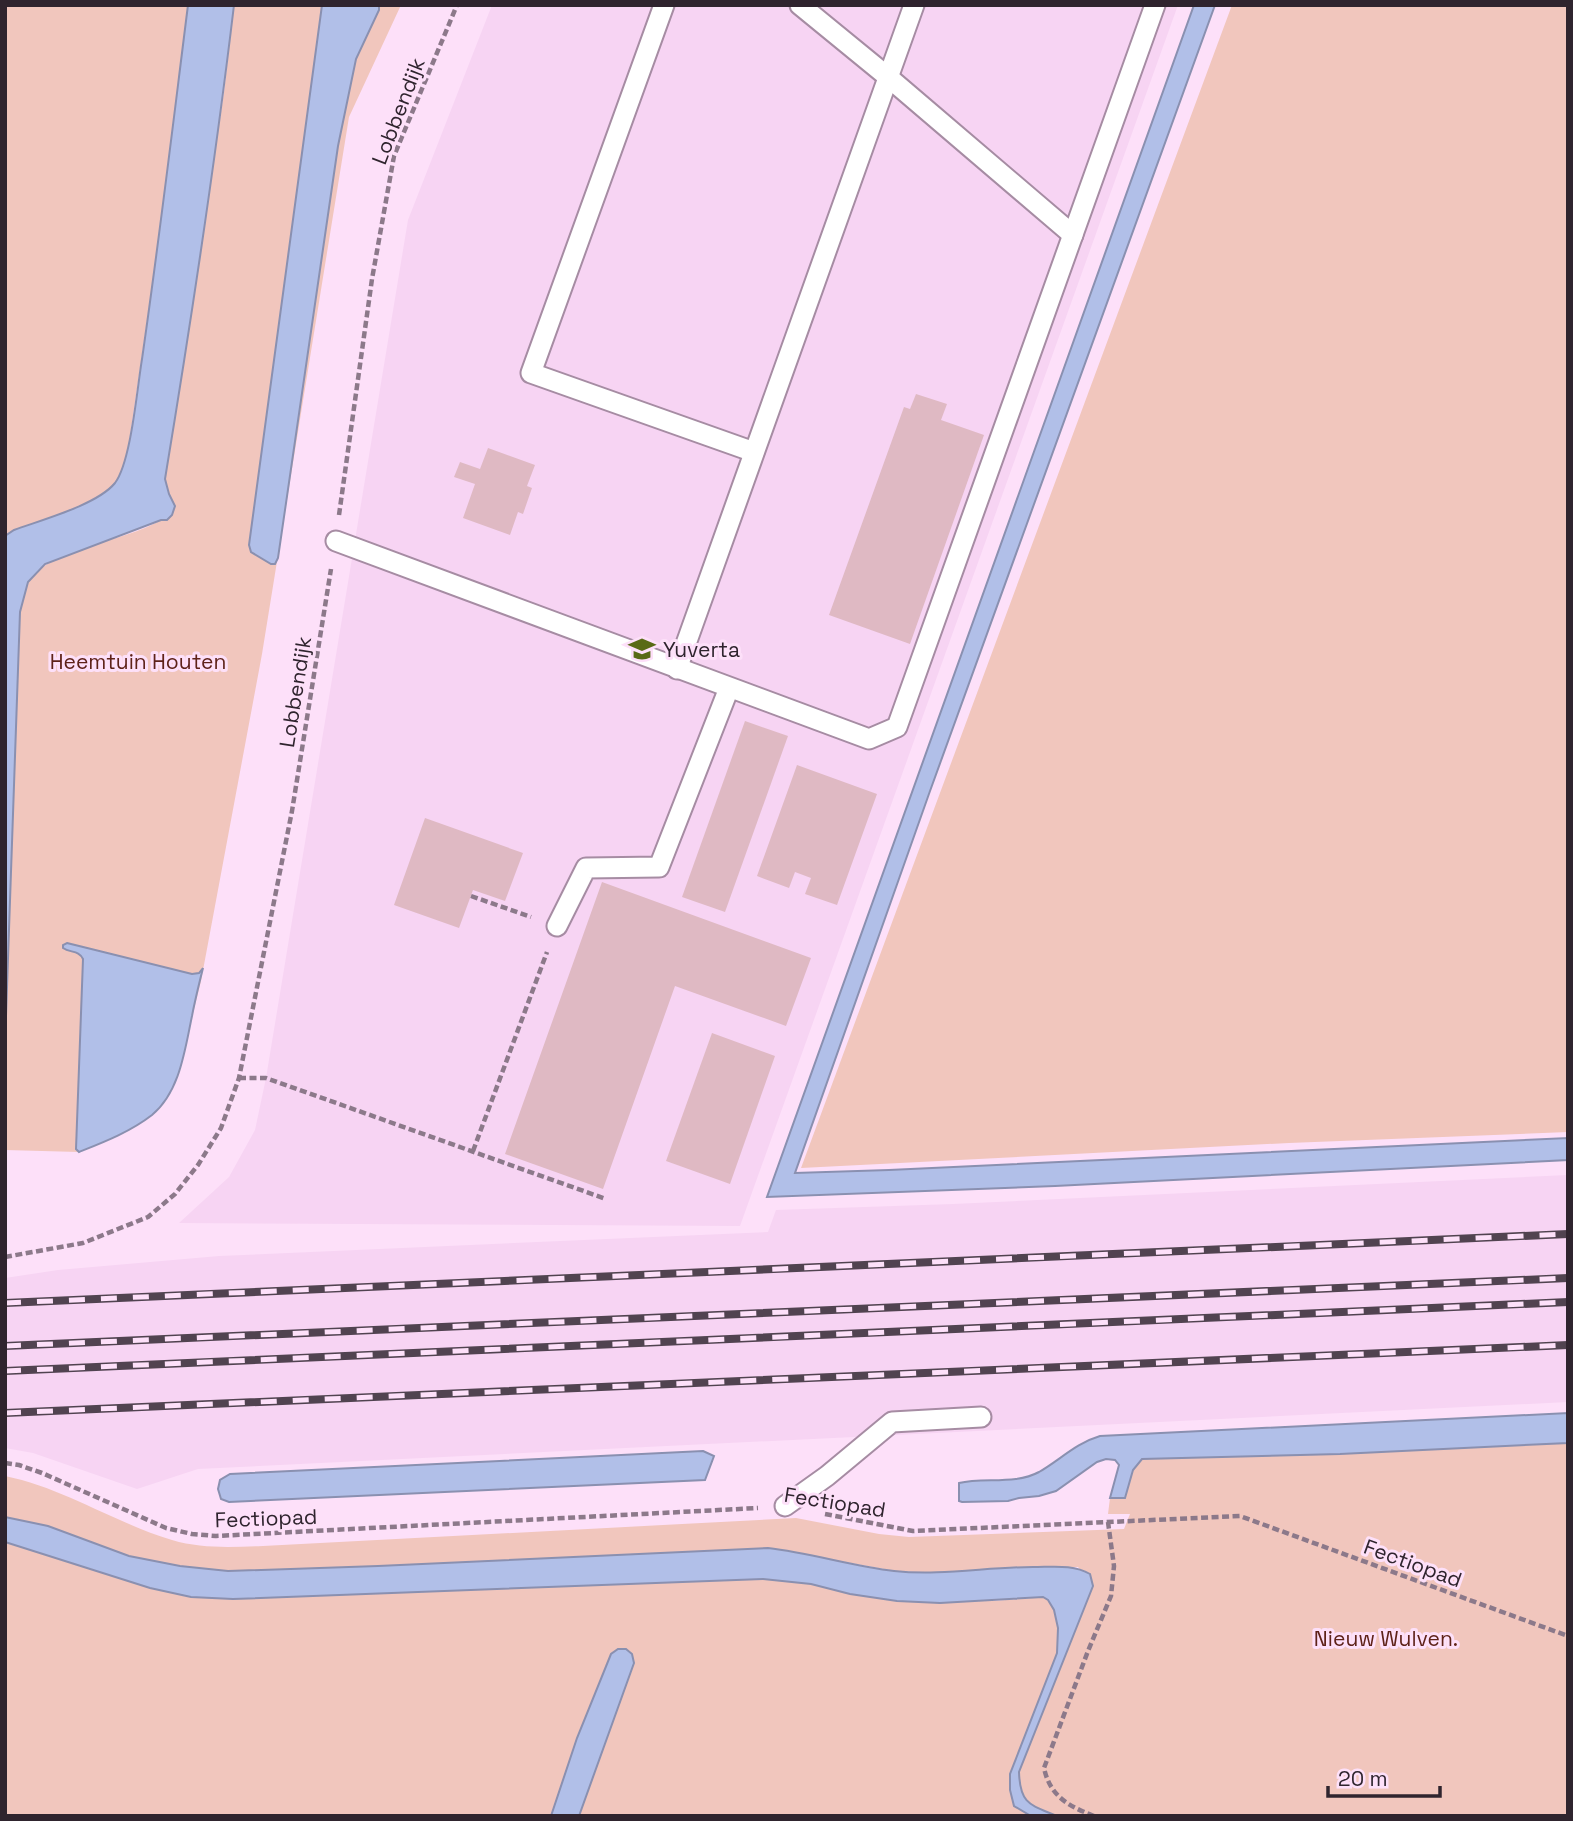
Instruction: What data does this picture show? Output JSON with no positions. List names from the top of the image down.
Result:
{
  "streets": {
    "path": ["Lobbendijk", "Fectiopad"]
  },
  "parks": ["Heemtuin Houten", "Nieuw Wulven."],
  "places": {
    "school or university": ["Yuverta"]
  },
  "scale_bar": "20 m"
}
